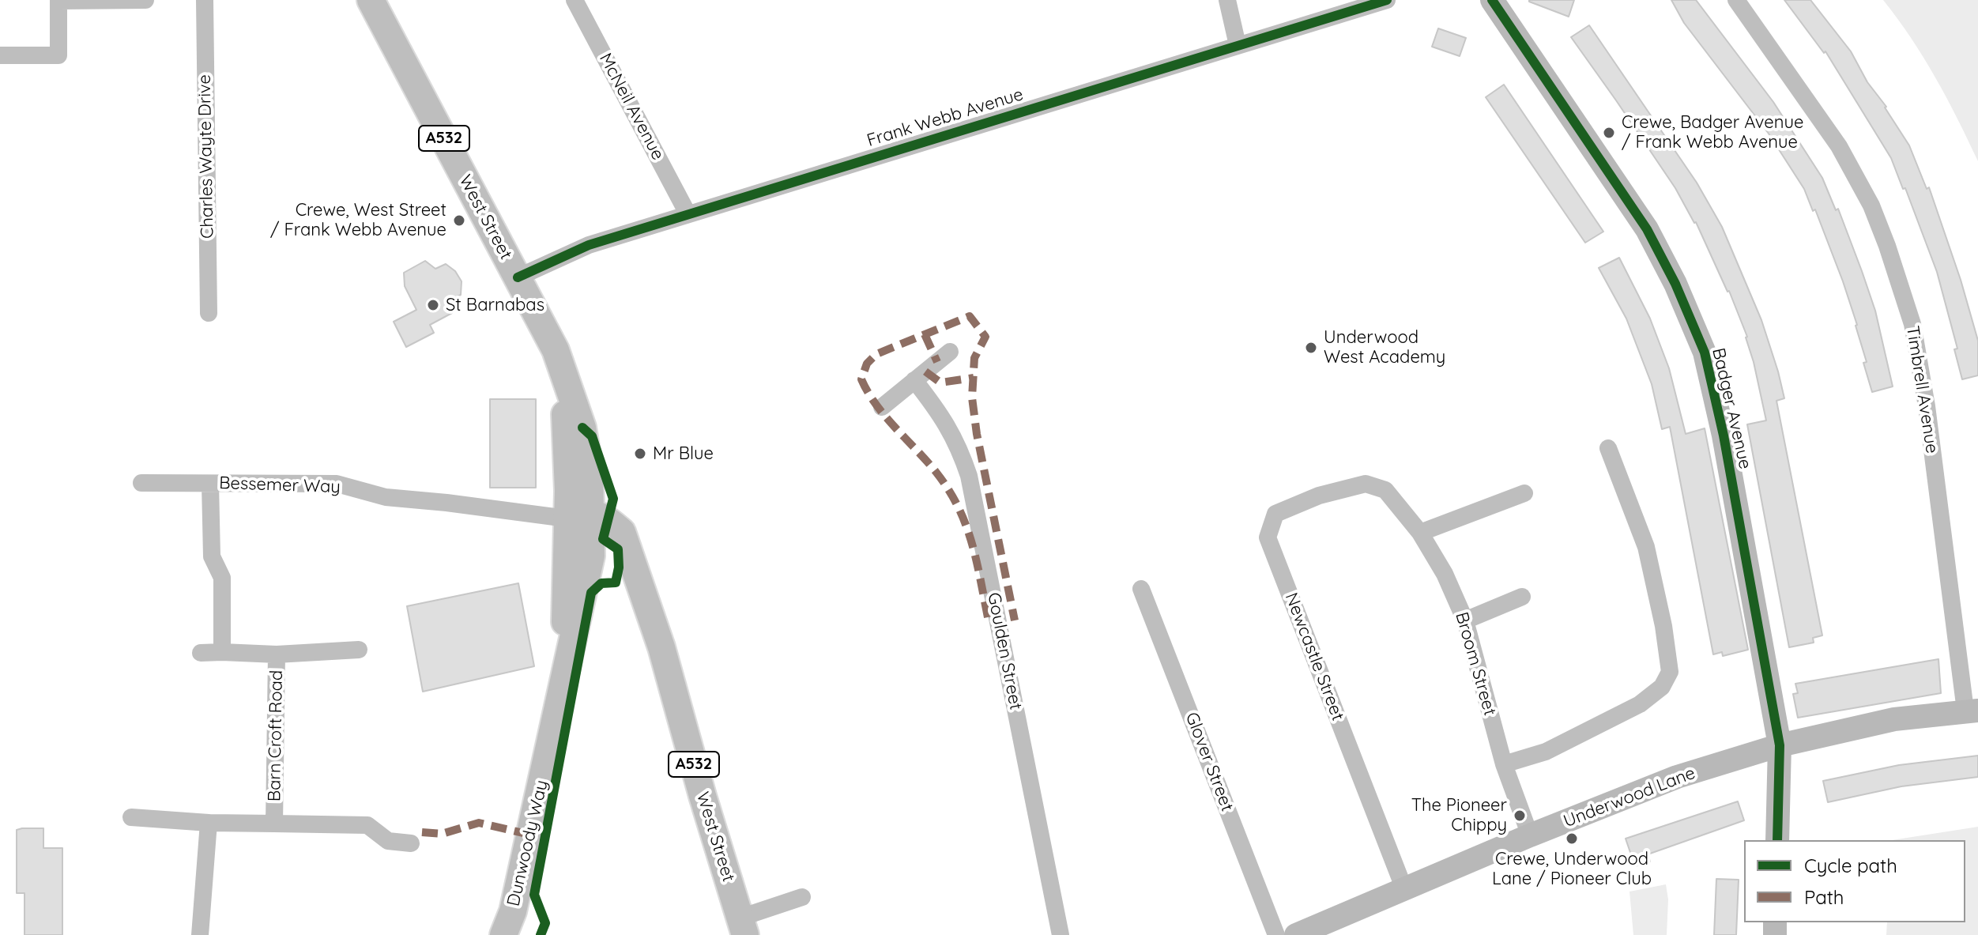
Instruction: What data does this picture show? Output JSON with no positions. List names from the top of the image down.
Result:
{
  "streets": {
    "main road": ["A532", "West Street", "Dunwoody Way"],
    "street": [
      "McNeil Avenue",
      "Frank Webb Avenue",
      "Charles Wayte Drive",
      "Timbrell Avenue",
      "Badger Avenue",
      "Bessemer Way",
      "Goulden Street",
      "Newcastle Street",
      "Broom Street",
      "Barn Croft Road",
      "Glover Street",
      "Underwood Lane"
    ]
  },
  "crossings": [
    ["McNeil Avenue", "Frank Webb Avenue"],
    ["Frank Webb Avenue", "West Street"],
    ["West Street", "Bessemer Way"],
    ["West Street", "Dunwoody Way"],
    ["Timbrell Avenue", "Underwood Lane"],
    ["Badger Avenue", "Underwood Lane"],
    ["Newcastle Street", "Broom Street"],
    ["Newcastle Street", "Underwood Lane"],
    ["Broom Street", "Underwood Lane"]
  ],
  "places": [
    "Crewe, Badger Avenue / Frank Webb Avenue",
    "Crewe, West Street / Frank Webb Avenue",
    "St Barnabas",
    "Underwood West Academy",
    "Mr Blue",
    "The Pioneer Chippy",
    "Crewe, Underwood Lane / Pioneer Club"
  ],
  "legend": ["Cycle path", "Path"]
}
